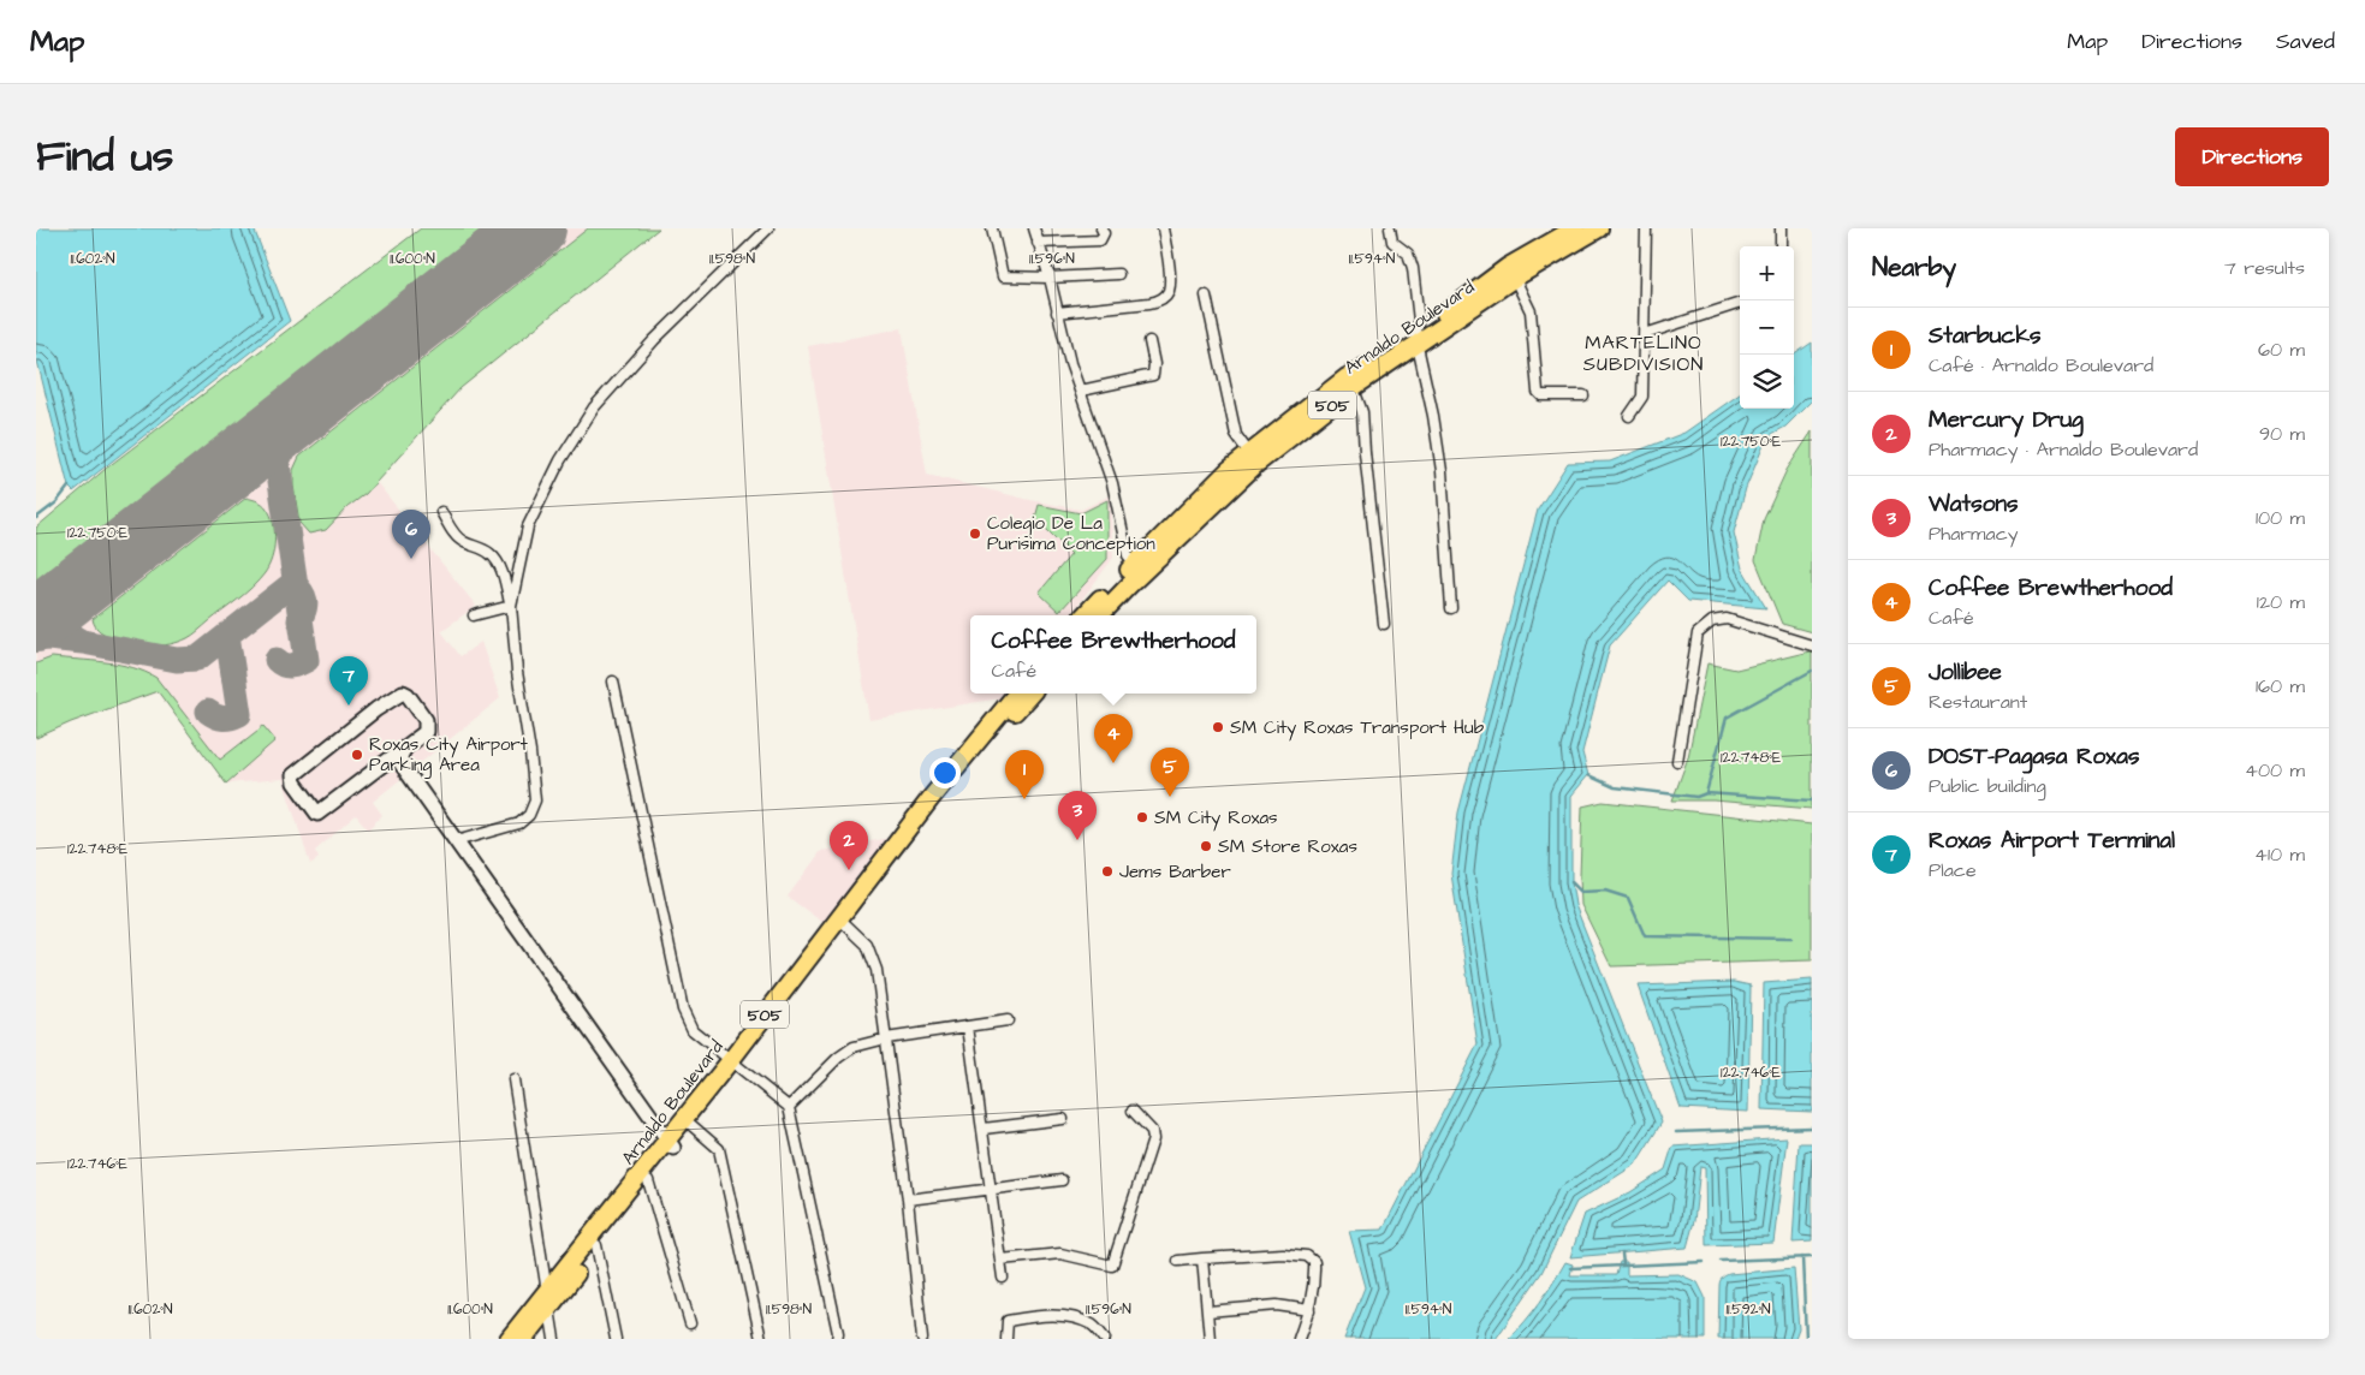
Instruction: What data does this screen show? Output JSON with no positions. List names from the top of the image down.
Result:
{
  "streets": {
    "highway": ["Arnaldo Boulevard", "505"]
  },
  "districts": ["MARTELINO SUBDIVISION"],
  "places": [
    "Colegio De La Purisima Conception",
    "SM City Roxas Transport Hub",
    "Roxas City Airport Parking Area",
    "SM City Roxas",
    "SM Store Roxas",
    "Jems Barber"
  ],
  "page": {
    "header": "Map",
    "nav": ["Map", "Directions", "Saved"],
    "title": "Find us",
    "buttons": "Directions",
    "heading": ["Nearby", "7 results"],
    "map_buttons": ["+", "−"],
    "list": [
      {
        "mark": "1",
        "name": "Starbucks",
        "note": "Café · Arnaldo Boulevard",
        "value": "60 m"
      },
      {
        "mark": "2",
        "name": "Mercury Drug",
        "note": "Pharmacy · Arnaldo Boulevard",
        "value": "90 m"
      },
      {
        "mark": "3",
        "name": "Watsons",
        "note": "Pharmacy",
        "value": "100 m"
      },
      {
        "mark": "4",
        "name": "Coffee Brewtherhood",
        "note": "Café",
        "value": "120 m"
      },
      {
        "mark": "5",
        "name": "Jollibee",
        "note": "Restaurant",
        "value": "160 m"
      },
      {
        "mark": "6",
        "name": "DOST-Pagasa Roxas",
        "note": "Public building",
        "value": "400 m"
      },
      {
        "mark": "7",
        "name": "Roxas Airport Terminal",
        "note": "Place",
        "value": "410 m"
      }
    ],
    "pins": [
      "6",
      "7",
      "4",
      "5",
      "1",
      "3",
      "2"
    ],
    "popup": ["Coffee Brewtherhood", "Café"]
  },
  "coordinates": [
    "11.602°N",
    "11.600°N",
    "11.598°N",
    "11.596°N",
    "11.594°N",
    "122.750°E",
    "122.748°E",
    "122.746°E",
    "11.592°N"
  ]
}
